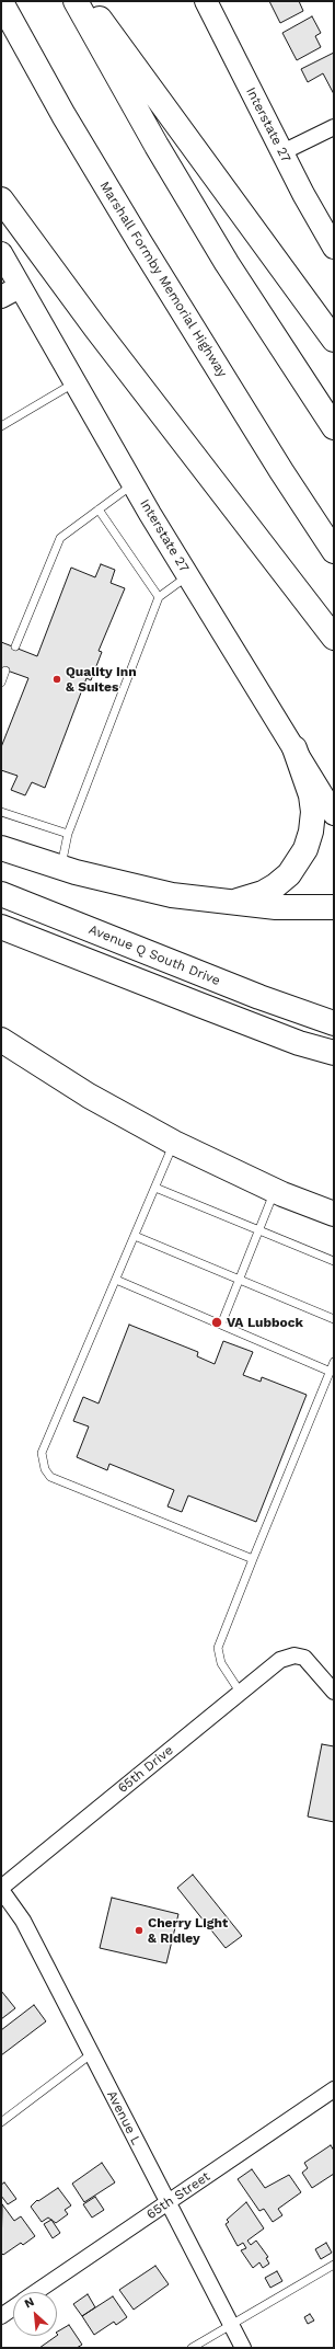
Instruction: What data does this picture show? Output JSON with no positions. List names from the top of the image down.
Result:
{
  "streets": {
    "highway": ["Marshall Formby Memorial Highway", "Avenue Q South Drive"],
    "main road": ["Interstate 27"],
    "street": ["65th Drive", "Avenue L", "65th Street"]
  },
  "crossings": [
    ["65th Drive", "Avenue L"],
    ["Avenue L", "65th Street"]
  ],
  "places": ["Quality Inn & Suites", "VA Lubbock", "Cherry Light & Ridley"],
  "north": "top left"
}
